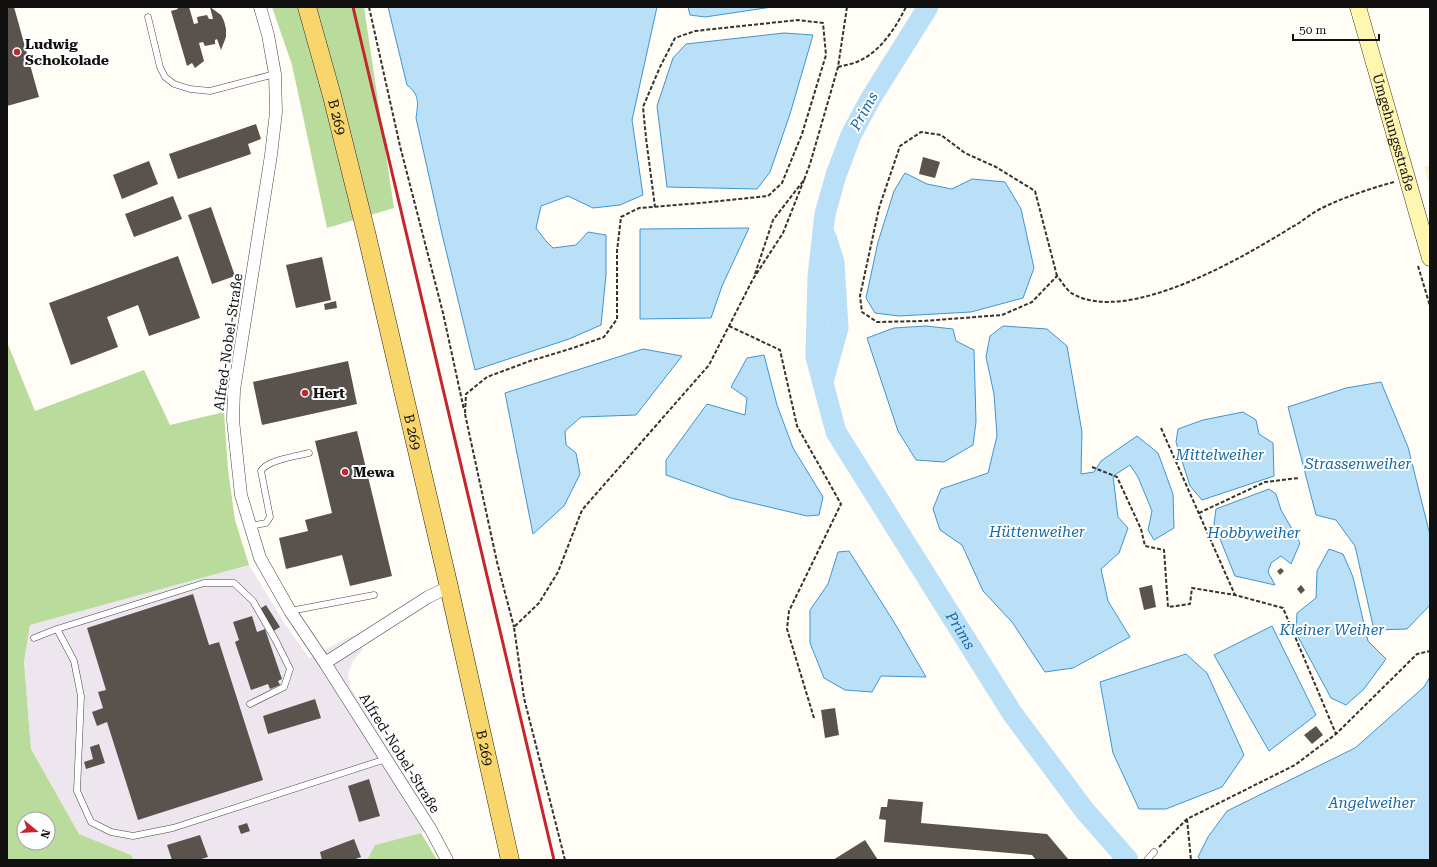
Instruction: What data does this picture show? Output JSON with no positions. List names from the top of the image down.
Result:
{
  "streets": {
    "main road": ["B 269", "Umgehungsstraße"],
    "street": ["Alfred-Nobel-Straße"]
  },
  "water": [
    "Prims",
    "Mittelweiher",
    "Strassenweiher",
    "Hüttenweiher",
    "Hobbyweiher",
    "Kleiner Weiher",
    "Angelweiher"
  ],
  "places": ["Ludwig Schokolade", "Hert", "Mewa"],
  "scale_bar": "50 m",
  "north": "right"
}
